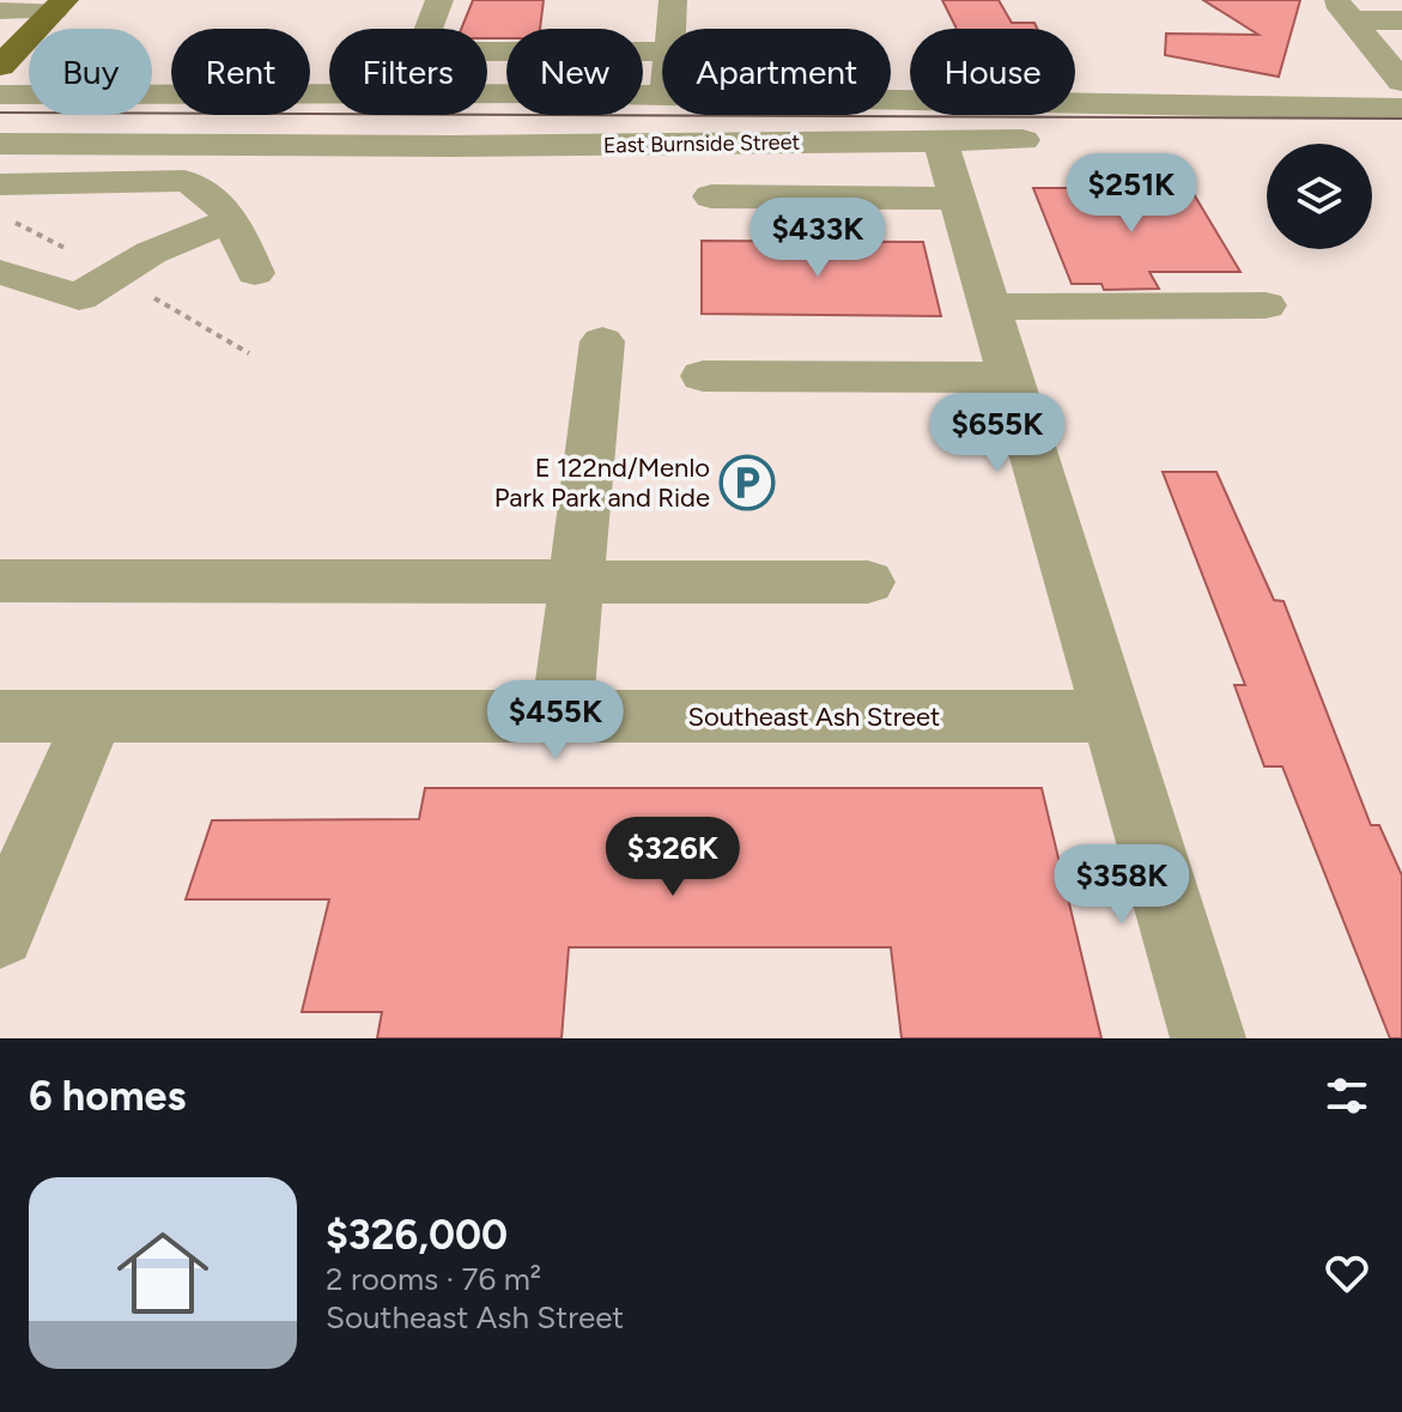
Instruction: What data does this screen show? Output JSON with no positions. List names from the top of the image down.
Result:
{
  "streets": {
    "street": ["East Burnside Street", "Southeast Ash Street"]
  },
  "places": {
    "parking": ["E 122nd/Menlo Park Park and Ride"]
  },
  "page": {
    "chip": [
      "Buy",
      "Rent",
      "Filters",
      "New",
      "Apartment",
      "House"
    ],
    "price": [
      "$251K",
      "$433K",
      "$655K",
      "$455K",
      "$326K",
      "$358K"
    ],
    "heading": "6 homes",
    "list": [
      {
        "name": "$326,000",
        "note": "2 rooms · 76 m² · Southeast Ash Street"
      }
    ]
  }
}
